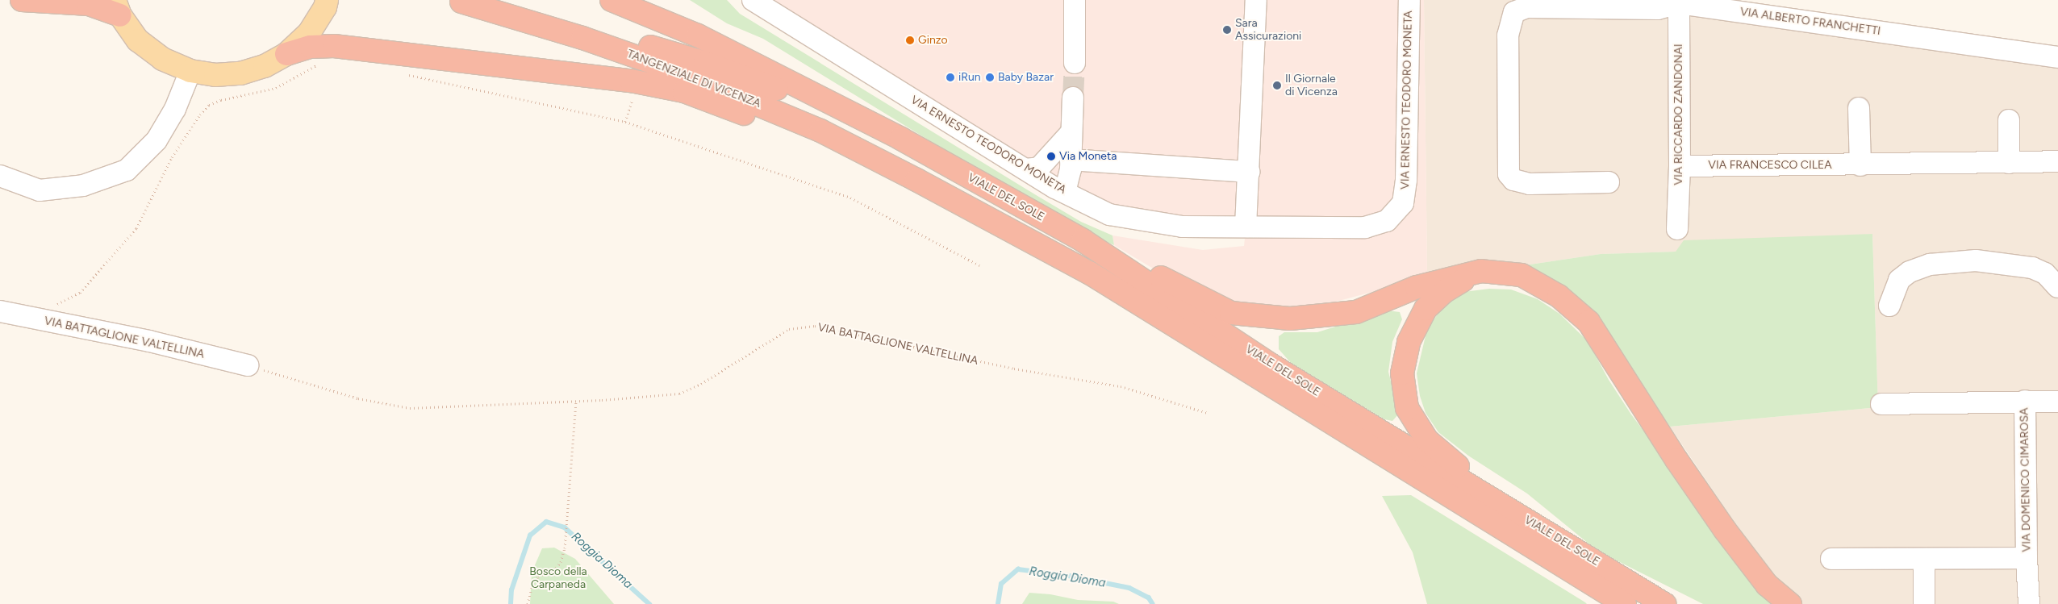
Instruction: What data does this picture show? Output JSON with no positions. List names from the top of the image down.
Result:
{
  "streets": {
    "highway": ["TANGENZIALE DI VICENZA", "VIALE DEL SOLE"],
    "street": [
      "VIA ALBERTO FRANCHETTI",
      "VIA ERNESTO TEODORO MONETA",
      "VIA RICCARDO ZANDONAI",
      "VIA FRANCESCO CILEA",
      "VIA BATTAGLIONE VALTELLINA",
      "VIA DOMENICO CIMAROSA"
    ]
  },
  "crossings": [
    ["VIA ALBERTO FRANCHETTI", "VIA RICCARDO ZANDONAI"],
    ["TANGENZIALE DI VICENZA", "VIALE DEL SOLE"],
    ["VIA RICCARDO ZANDONAI", "VIA FRANCESCO CILEA"]
  ],
  "water": ["Roggia Dioma"],
  "parks": ["Bosco della Carpaneda"],
  "places": [
    "Sara Assicurazioni",
    "Ginzo",
    "iRun",
    "Baby Bazar",
    "Il Giornale di Vicenza",
    "Via Moneta"
  ]
}
